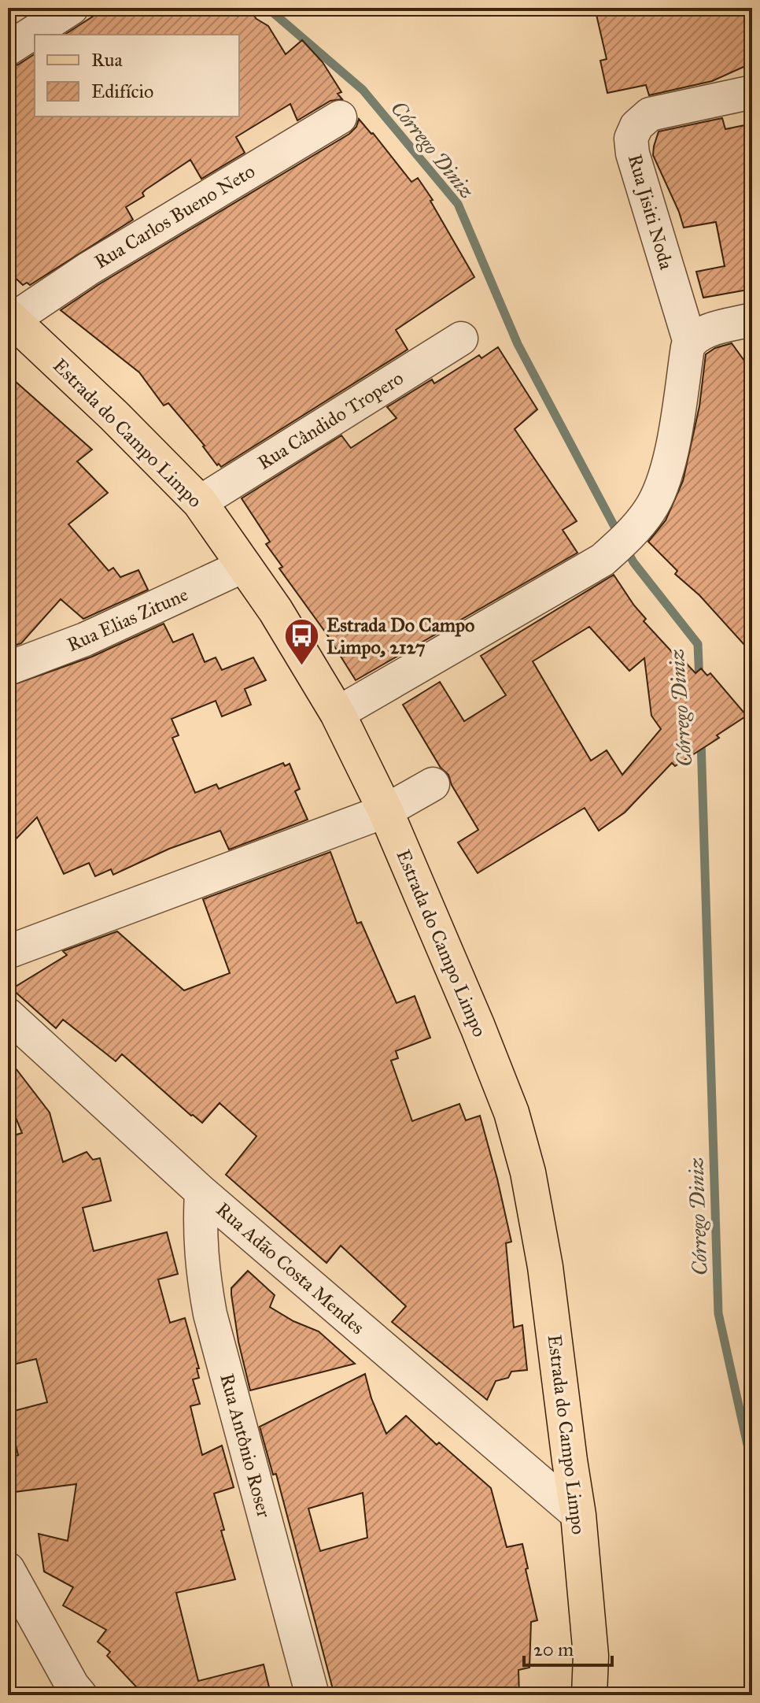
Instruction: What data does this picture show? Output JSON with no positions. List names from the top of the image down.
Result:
{
  "streets": {
    "main road": ["Estrada do Campo Limpo"],
    "street": [
      "Rua Jisiti Noda",
      "Rua Carlos Bueno Neto",
      "Rua Cândido Tropero",
      "Rua Elias Zitune",
      "Rua Adão Costa Mendes",
      "Rua Antônio Roser"
    ]
  },
  "crossings": [
    ["Rua Carlos Bueno Neto", "Estrada do Campo Limpo"],
    ["Rua Cândido Tropero", "Estrada do Campo Limpo"],
    ["Estrada do Campo Limpo", "Rua Elias Zitune"],
    ["Estrada do Campo Limpo", "Rua Adão Costa Mendes"],
    ["Rua Adão Costa Mendes", "Rua Antônio Roser"]
  ],
  "water": ["Córrego Diniz"],
  "places": {
    "bus stop": ["Estrada Do Campo Limpo, 2127"]
  },
  "legend": ["Rua", "Edifício"],
  "scale_bar": "20 m"
}
